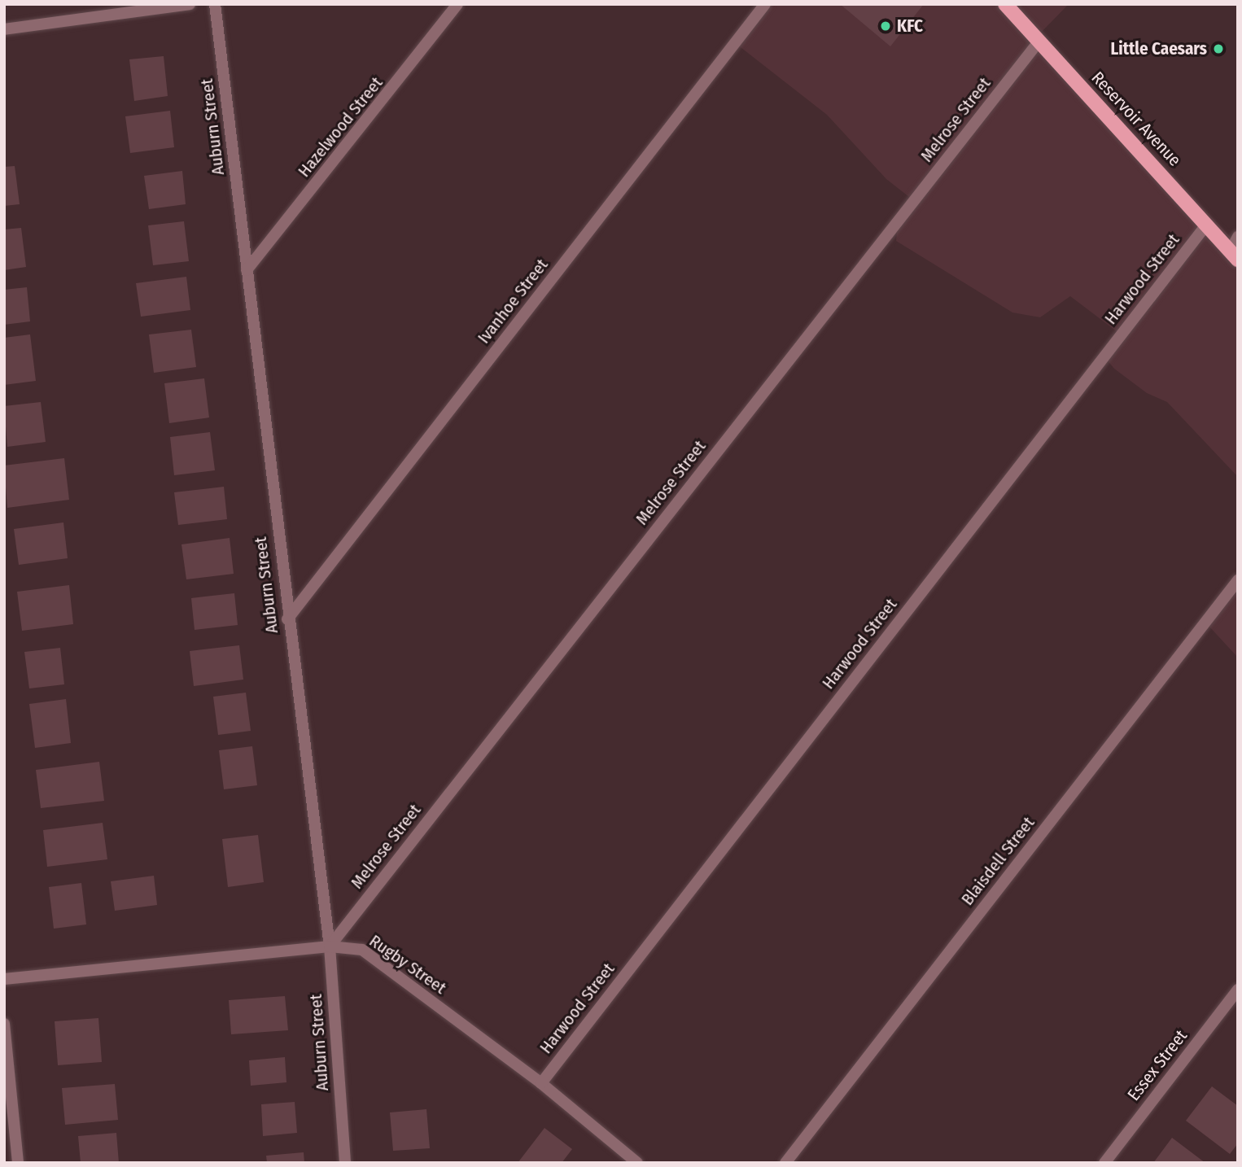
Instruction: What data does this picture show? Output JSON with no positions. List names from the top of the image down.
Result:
{
  "streets": {
    "main road": ["Reservoir Avenue"],
    "street": [
      "Melrose Street",
      "Auburn Street",
      "Hazelwood Street",
      "Harwood Street",
      "Ivanhoe Street",
      "Blaisdell Street",
      "Rugby Street",
      "Essex Street"
    ]
  },
  "crossings": [
    ["Reservoir Avenue", "Melrose Street"],
    ["Reservoir Avenue", "Harwood Street"],
    ["Melrose Street", "Auburn Street"],
    ["Melrose Street", "Rugby Street"],
    ["Auburn Street", "Hazelwood Street"],
    ["Auburn Street", "Ivanhoe Street"],
    ["Auburn Street", "Rugby Street"],
    ["Harwood Street", "Rugby Street"]
  ],
  "places": ["KFC", "Little Caesars"]
}
